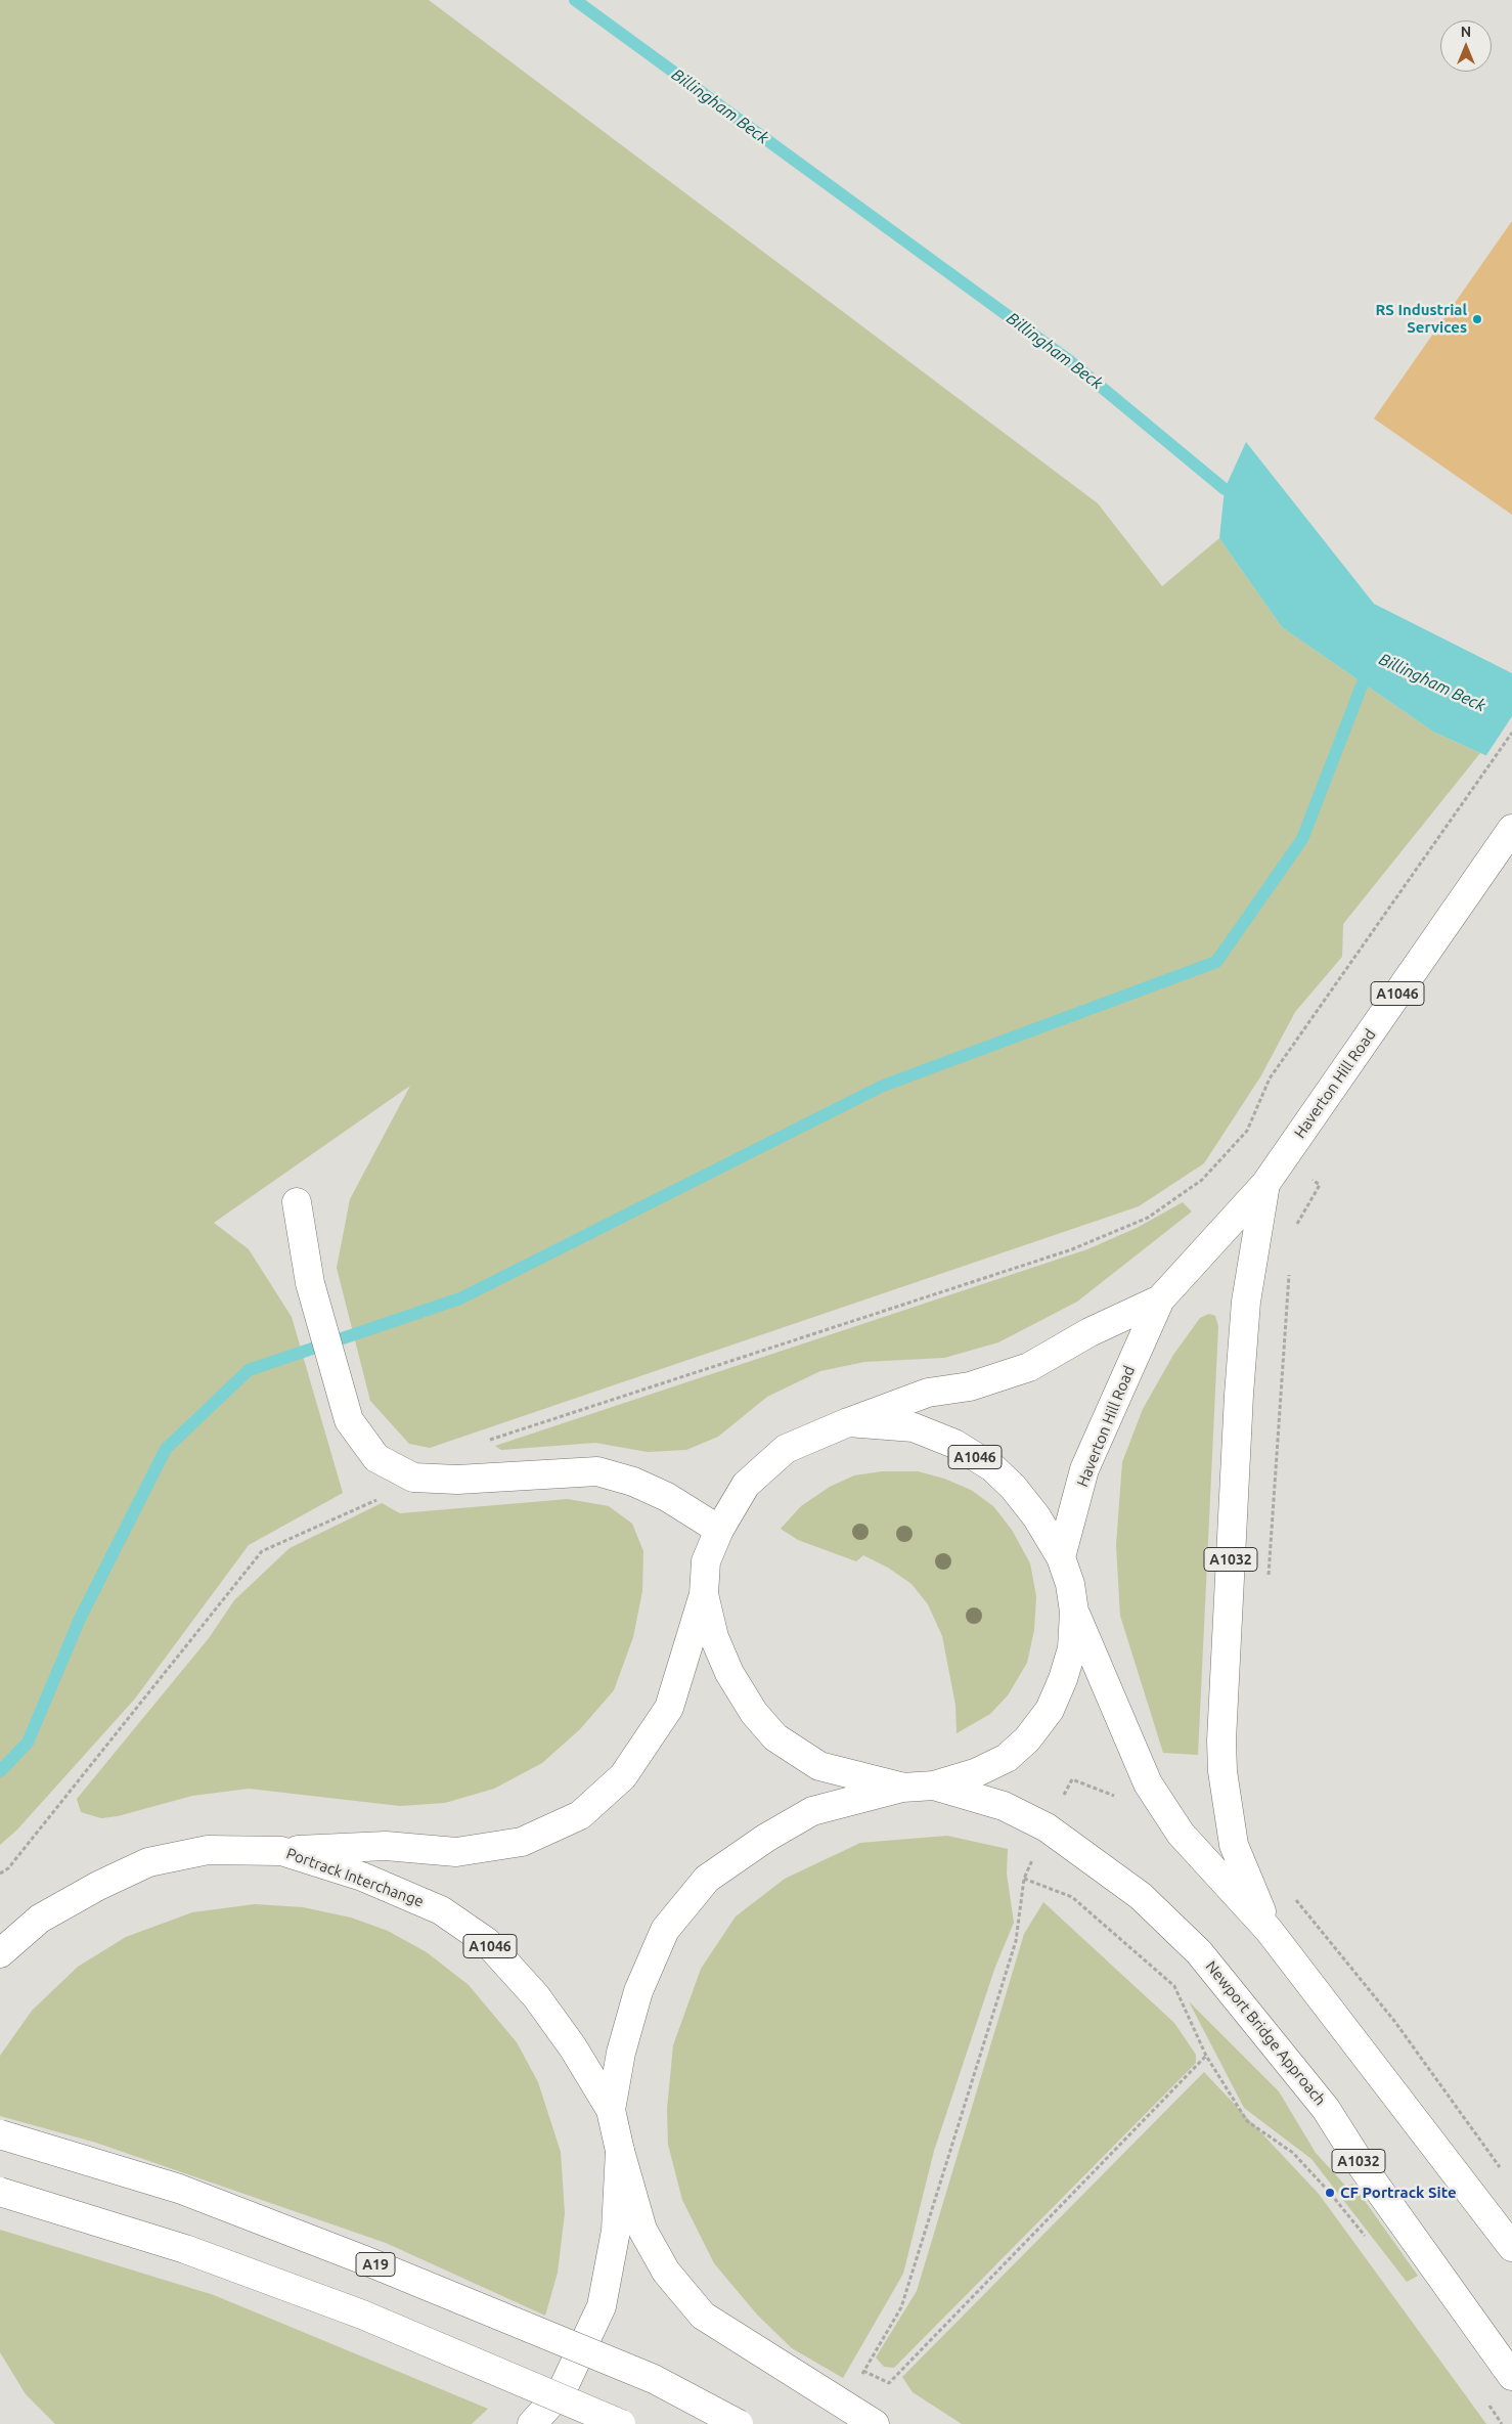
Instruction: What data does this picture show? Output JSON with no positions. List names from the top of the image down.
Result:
{
  "streets": {
    "main road": [
      "A1046",
      "Haverton Hill Road",
      "A1032",
      "Portrack Interchange",
      "Newport Bridge Approach",
      "A19"
    ]
  },
  "crossings": [
    ["A1046", "Haverton Hill Road"],
    ["A1046", "A1032"],
    ["A1046", "Portrack Interchange"],
    ["A1046", "Newport Bridge Approach"],
    ["Haverton Hill Road", "A1032"]
  ],
  "water": ["Billingham Beck"],
  "places": ["RS Industrial Services", "CF Portrack Site"],
  "north": "top"
}
